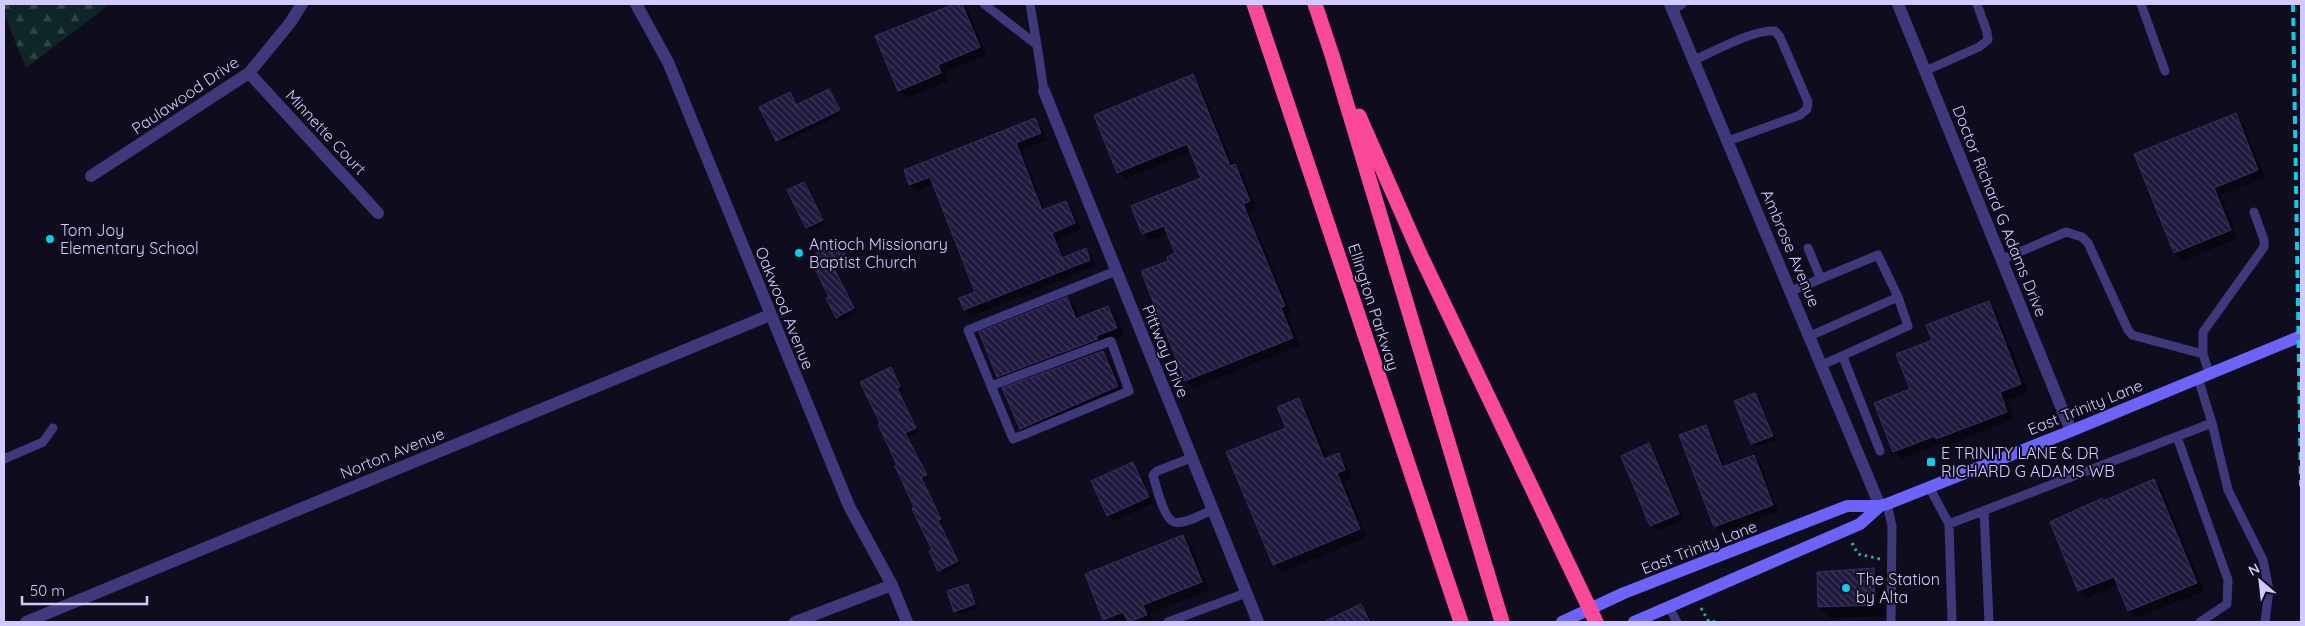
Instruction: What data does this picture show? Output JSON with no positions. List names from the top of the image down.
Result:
{
  "streets": {
    "highway": ["Ellington Parkway"],
    "main road": ["East Trinity Lane"],
    "street": [
      "Paulawood Drive",
      "Minnette Court",
      "Doctor Richard G Adams Drive",
      "Ambrose Avenue",
      "Oakwood Avenue",
      "Pittway Drive",
      "Norton Avenue"
    ]
  },
  "crossings": [
    ["Paulawood Drive", "Minnette Court"],
    ["Doctor Richard G Adams Drive", "East Trinity Lane"],
    ["Ambrose Avenue", "East Trinity Lane"],
    ["Oakwood Avenue", "Norton Avenue"]
  ],
  "places": {
    "other": ["Tom Joy Elementary School", "Antioch Missionary Baptist Church", "The Station by Alta"],
    "transit": ["E TRINITY LANE & DR RICHARD G ADAMS WB"]
  },
  "scale_bar": "50 m",
  "north": "top left"
}
